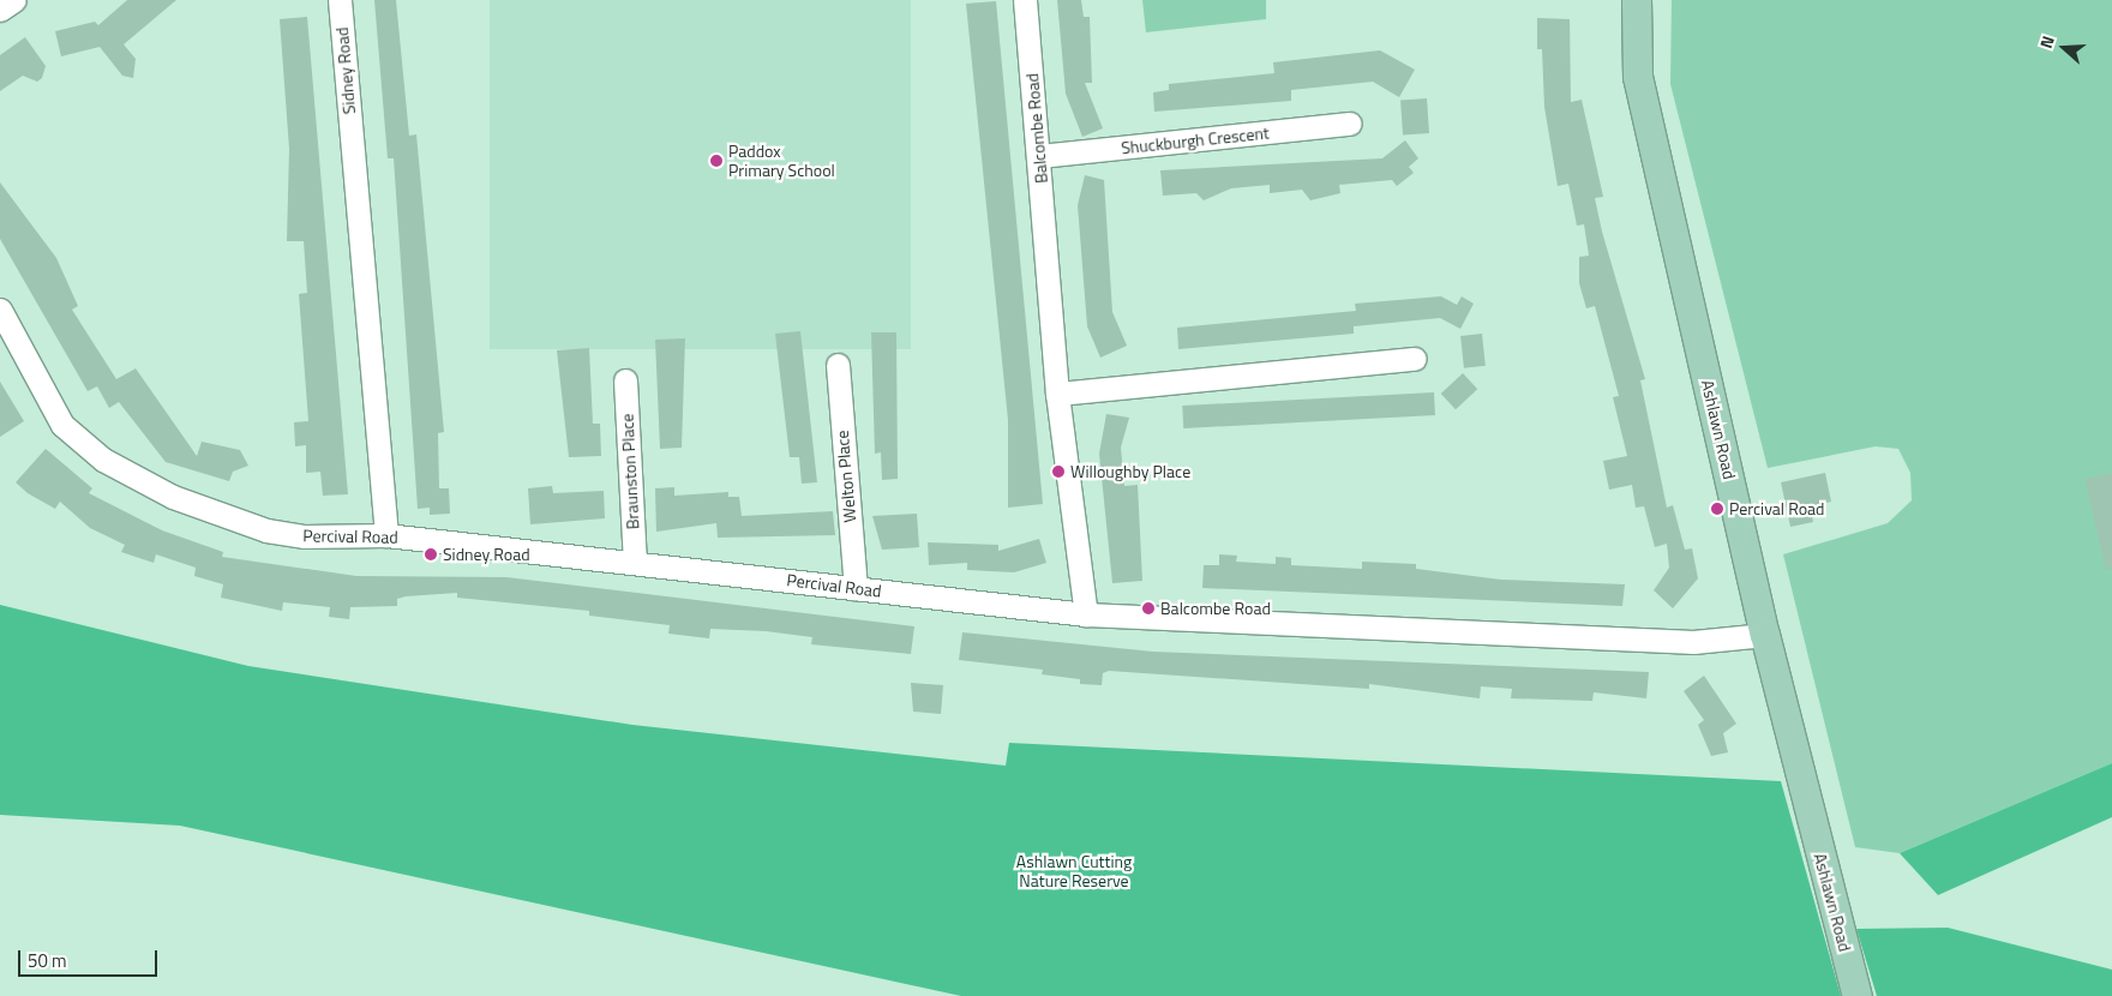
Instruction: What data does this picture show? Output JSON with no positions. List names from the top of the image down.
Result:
{
  "streets": {
    "main road": ["Ashlawn Road"],
    "street": [
      "Sidney Road",
      "Balcombe Road",
      "Shuckburgh Crescent",
      "Braunston Place",
      "Welton Place",
      "Percival Road"
    ]
  },
  "crossings": [
    ["Sidney Road", "Percival Road"],
    ["Balcombe Road", "Shuckburgh Crescent"],
    ["Balcombe Road", "Percival Road"],
    ["Ashlawn Road", "Percival Road"],
    ["Braunston Place", "Percival Road"],
    ["Welton Place", "Percival Road"]
  ],
  "parks": ["Ashlawn Cutting Nature Reserve"],
  "places": [
    "Paddox Primary School",
    "Willoughby Place",
    "Percival Road",
    "Sidney Road",
    "Balcombe Road"
  ],
  "scale_bar": "50 m",
  "north": "left"
}
